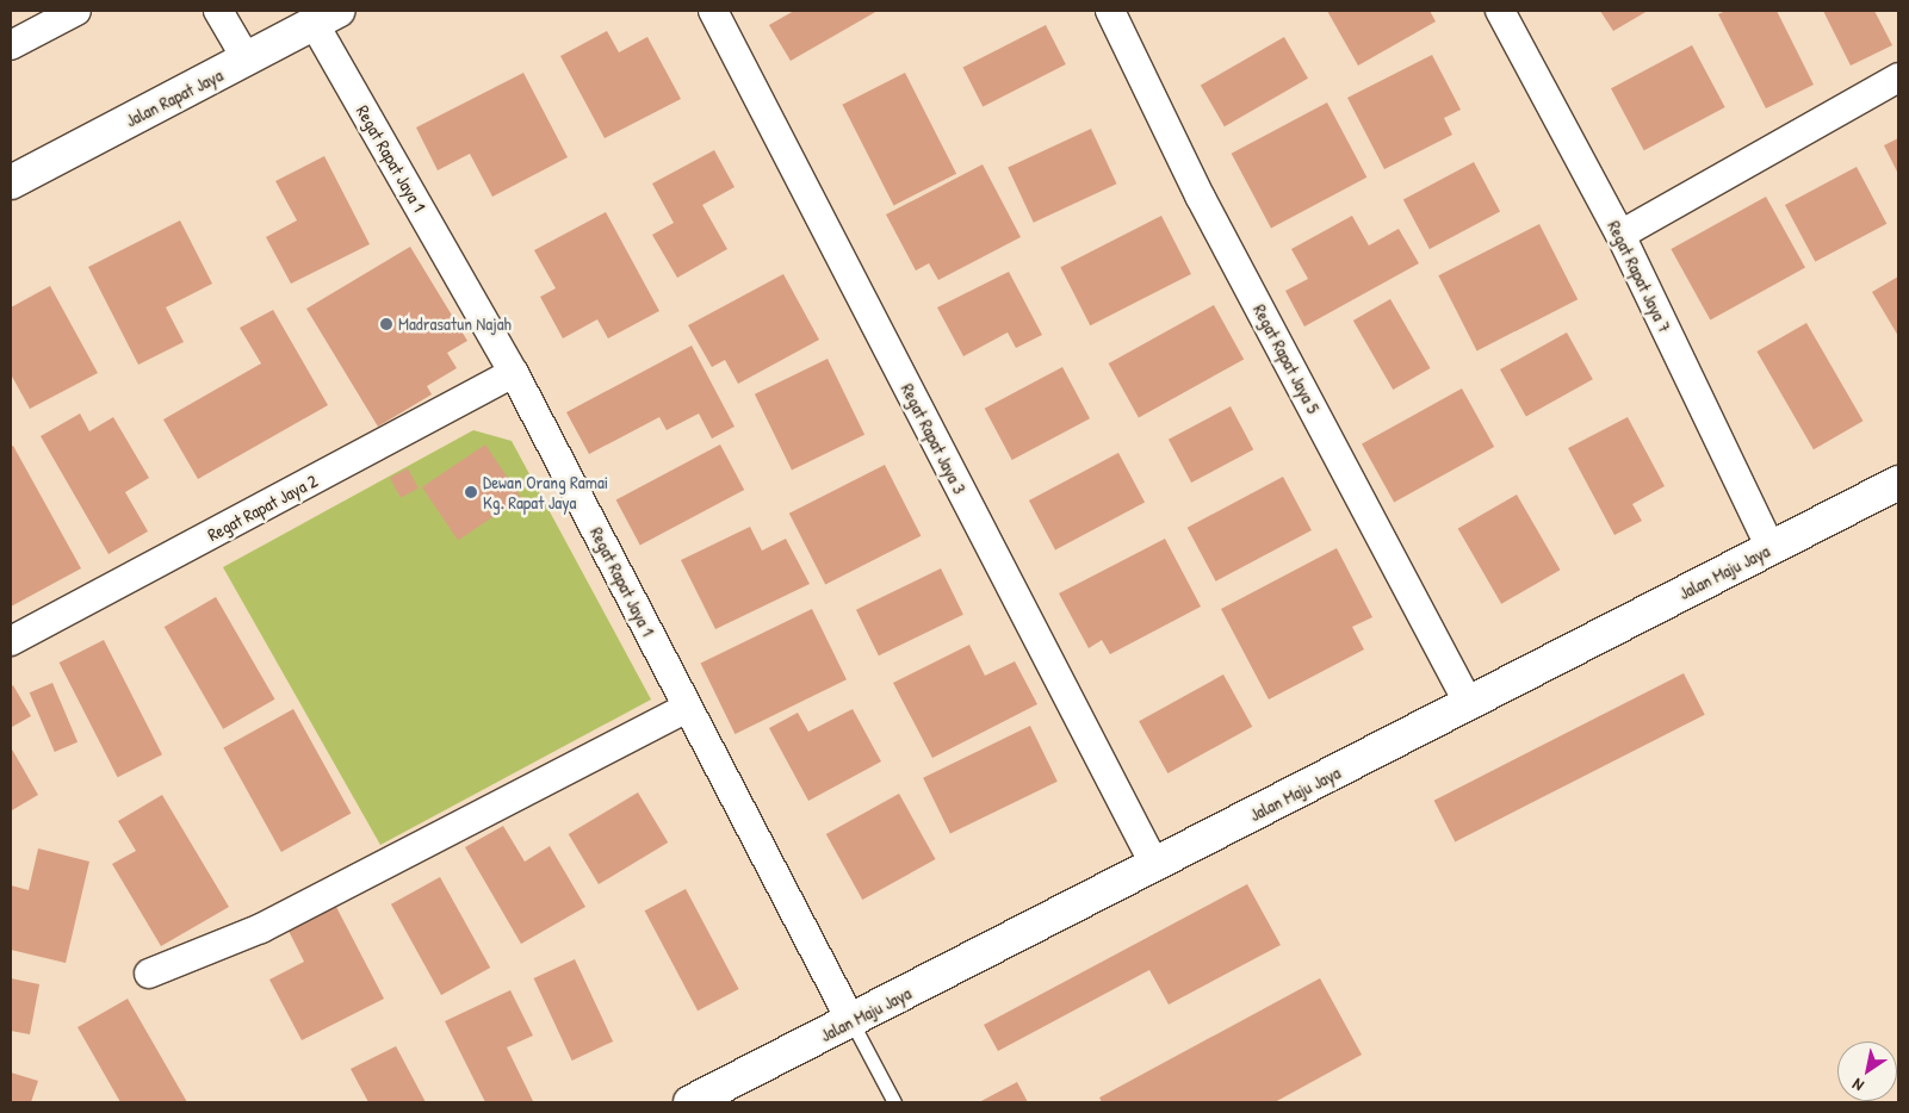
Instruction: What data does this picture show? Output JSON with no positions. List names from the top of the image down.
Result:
{
  "streets": {
    "street": [
      "Jalan Rapat Jaya",
      "Regat Rapat Jaya 1",
      "Regat Rapat Jaya 7",
      "Regat Rapat Jaya 5",
      "Regat Rapat Jaya 3",
      "Regat Rapat Jaya 2",
      "Jalan Maju Jaya"
    ]
  },
  "crossings": [
    ["Jalan Rapat Jaya", "Regat Rapat Jaya 1"],
    ["Regat Rapat Jaya 1", "Regat Rapat Jaya 2"],
    ["Regat Rapat Jaya 1", "Jalan Maju Jaya"],
    ["Regat Rapat Jaya 7", "Jalan Maju Jaya"],
    ["Regat Rapat Jaya 5", "Jalan Maju Jaya"],
    ["Regat Rapat Jaya 3", "Jalan Maju Jaya"]
  ],
  "places": ["Madrasatun Najah", "Dewan Orang Ramai Kg. Rapat Jaya"],
  "north": "bottom left"
}
